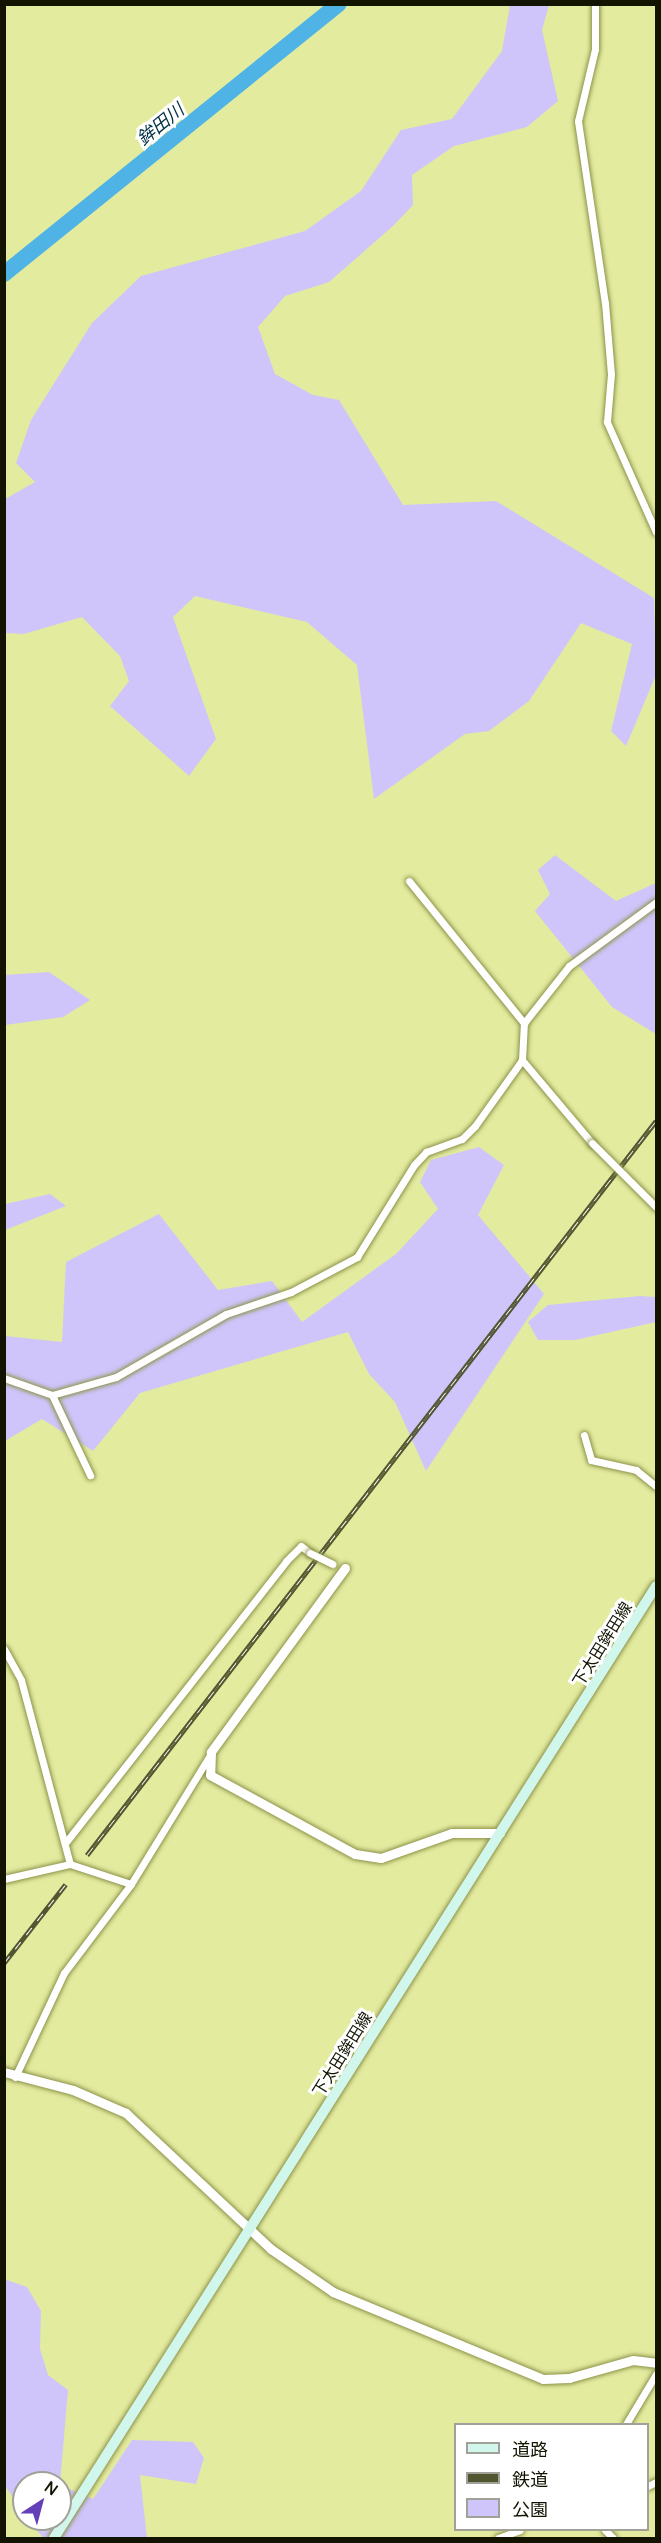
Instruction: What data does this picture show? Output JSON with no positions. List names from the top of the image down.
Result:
{
  "streets": {
    "main road": ["下太田鉾田線"]
  },
  "water": ["鉾田川"],
  "legend": ["道路", "鉄道", "公園"],
  "north": "top right"
}
